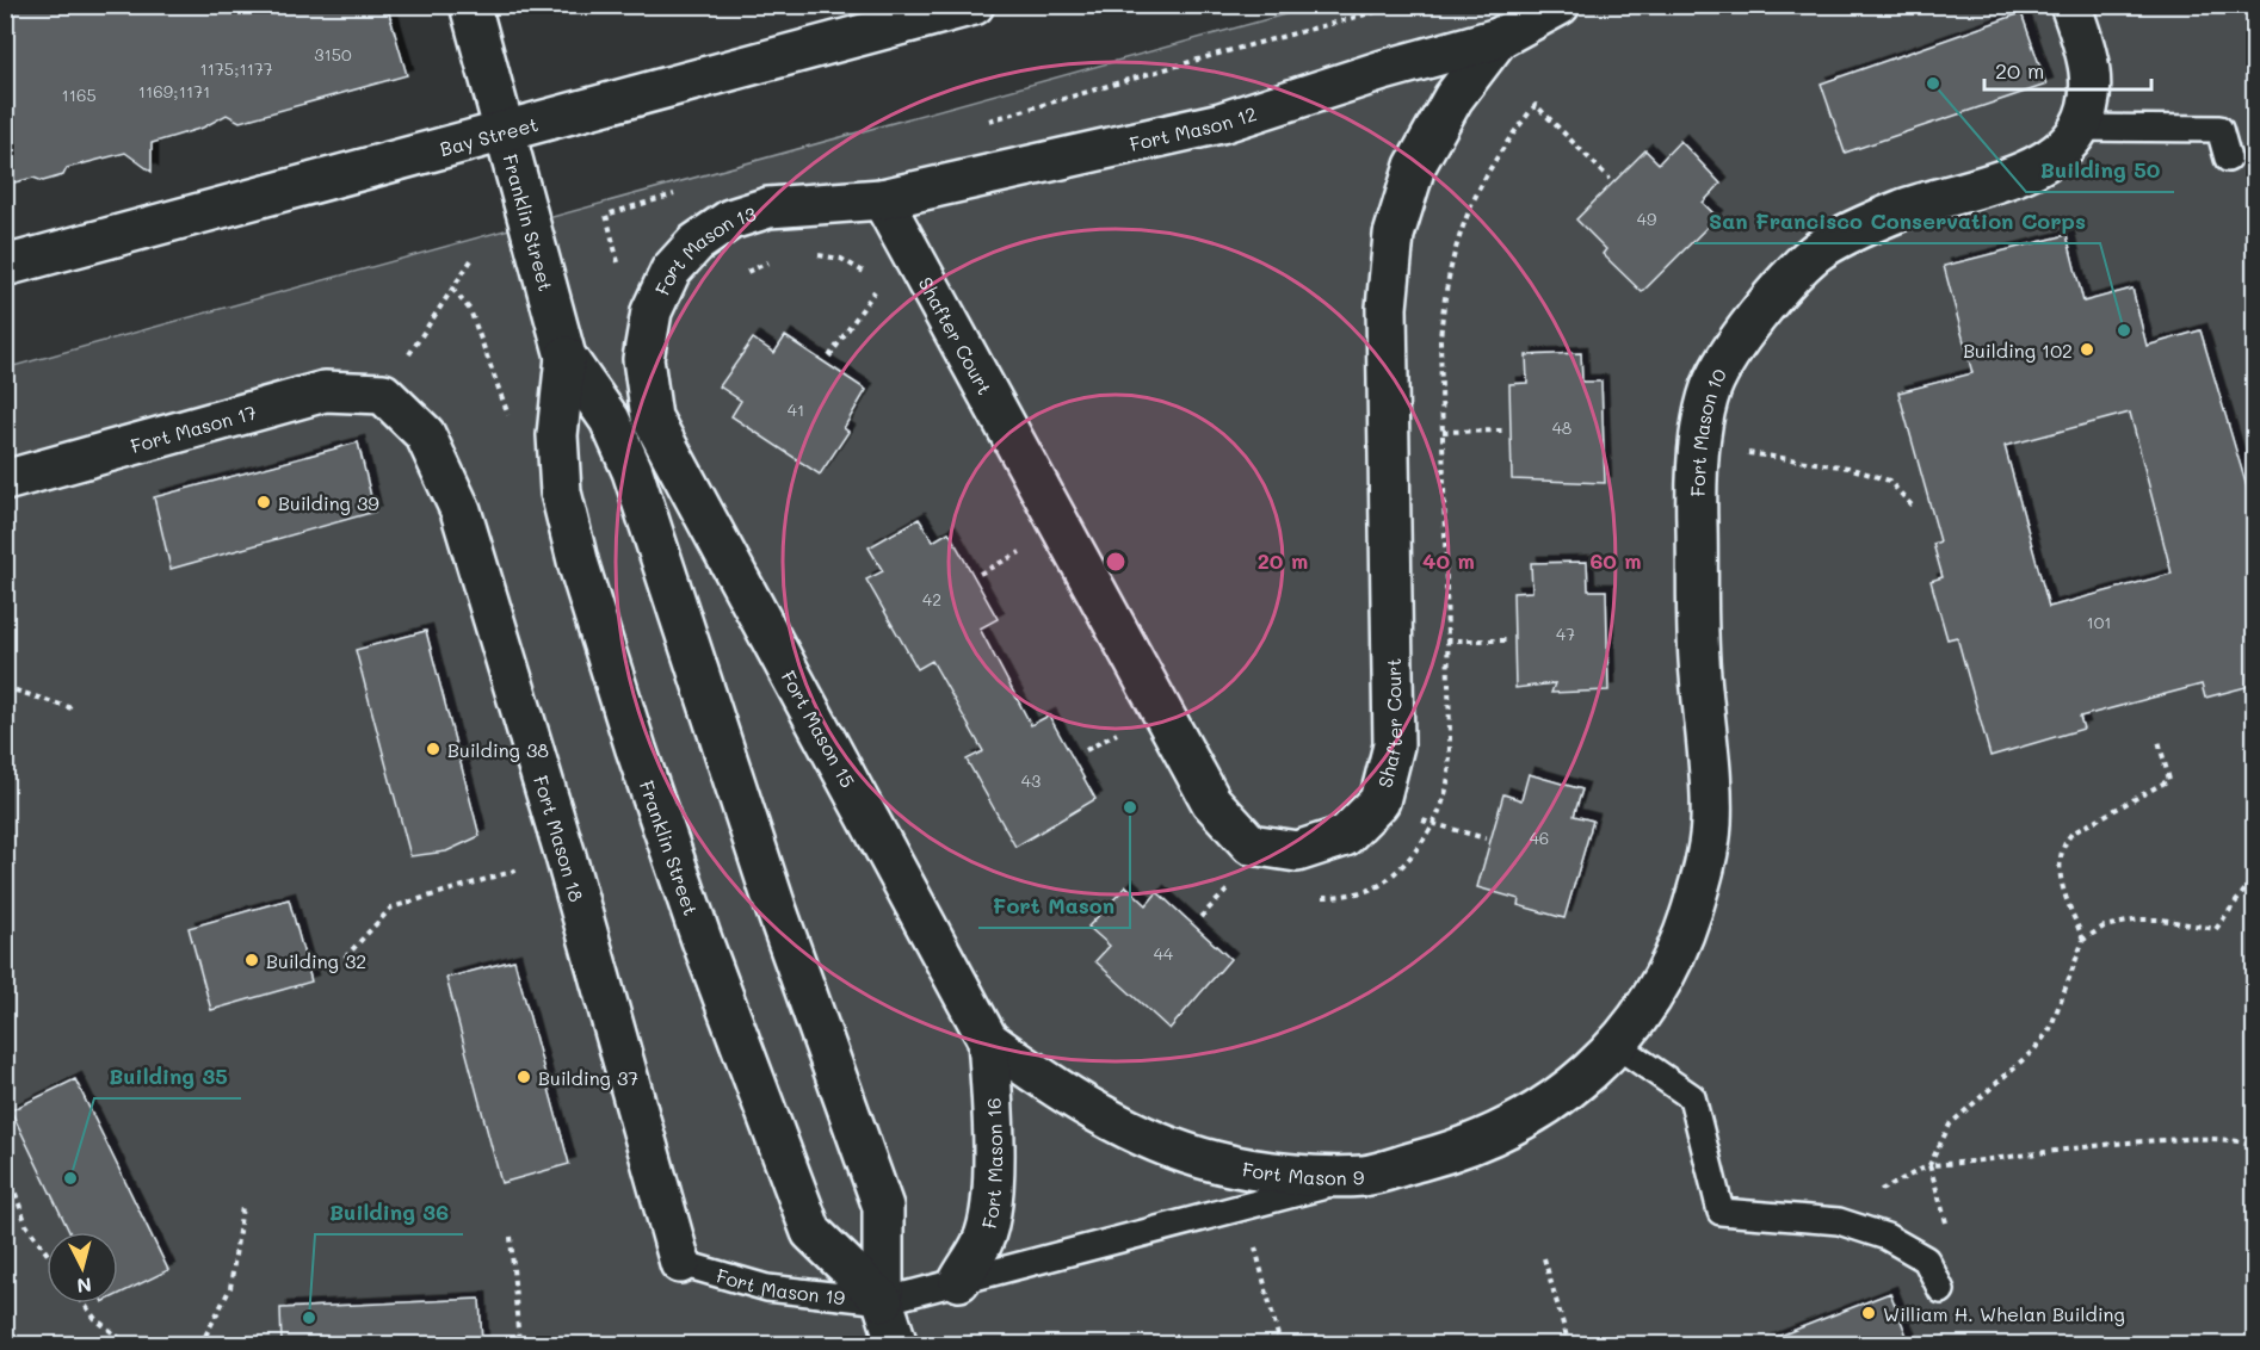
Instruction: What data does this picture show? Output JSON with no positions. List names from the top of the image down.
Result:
{
  "streets": {
    "street": [
      "Fort Mason 12",
      "Bay Street",
      "Franklin Street",
      "Fort Mason 13",
      "Shafter Court",
      "Fort Mason 17",
      "Fort Mason 10",
      "Fort Mason 15",
      "Fort Mason 18",
      "Fort Mason 16",
      "Fort Mason 9"
    ],
    "lane": ["Fort Mason 19"]
  },
  "crossings": [
    ["Fort Mason 12", "Fort Mason 13"],
    ["Fort Mason 12", "Shafter Court"],
    ["Bay Street", "Franklin Street"],
    ["Franklin Street", "Fort Mason 19"],
    ["Fort Mason 13", "Shafter Court"],
    ["Fort Mason 13", "Fort Mason 15"],
    ["Fort Mason 17", "Fort Mason 18"],
    ["Fort Mason 10", "Fort Mason 9"],
    ["Fort Mason 15", "Fort Mason 16"],
    ["Fort Mason 15", "Fort Mason 9"],
    ["Fort Mason 18", "Fort Mason 19"],
    ["Fort Mason 16", "Fort Mason 9"]
  ],
  "places": [
    "Building 50",
    "San Francisco Conservation Corps",
    "Building 102",
    "Building 39",
    "Building 38",
    "Fort Mason",
    "Building 32",
    "Building 37",
    "Building 35",
    "William H. Whelan Building",
    "Building 36"
  ],
  "house_numbers": [
    "3150",
    "1175;1177",
    "1169;1171",
    "1165",
    "49",
    "41",
    "48",
    "42",
    "101",
    "47",
    "43",
    "46",
    "44"
  ],
  "scale_bar": "20 m",
  "north": "bottom",
  "rings": ["20 m", "40 m", "60 m"]
}
